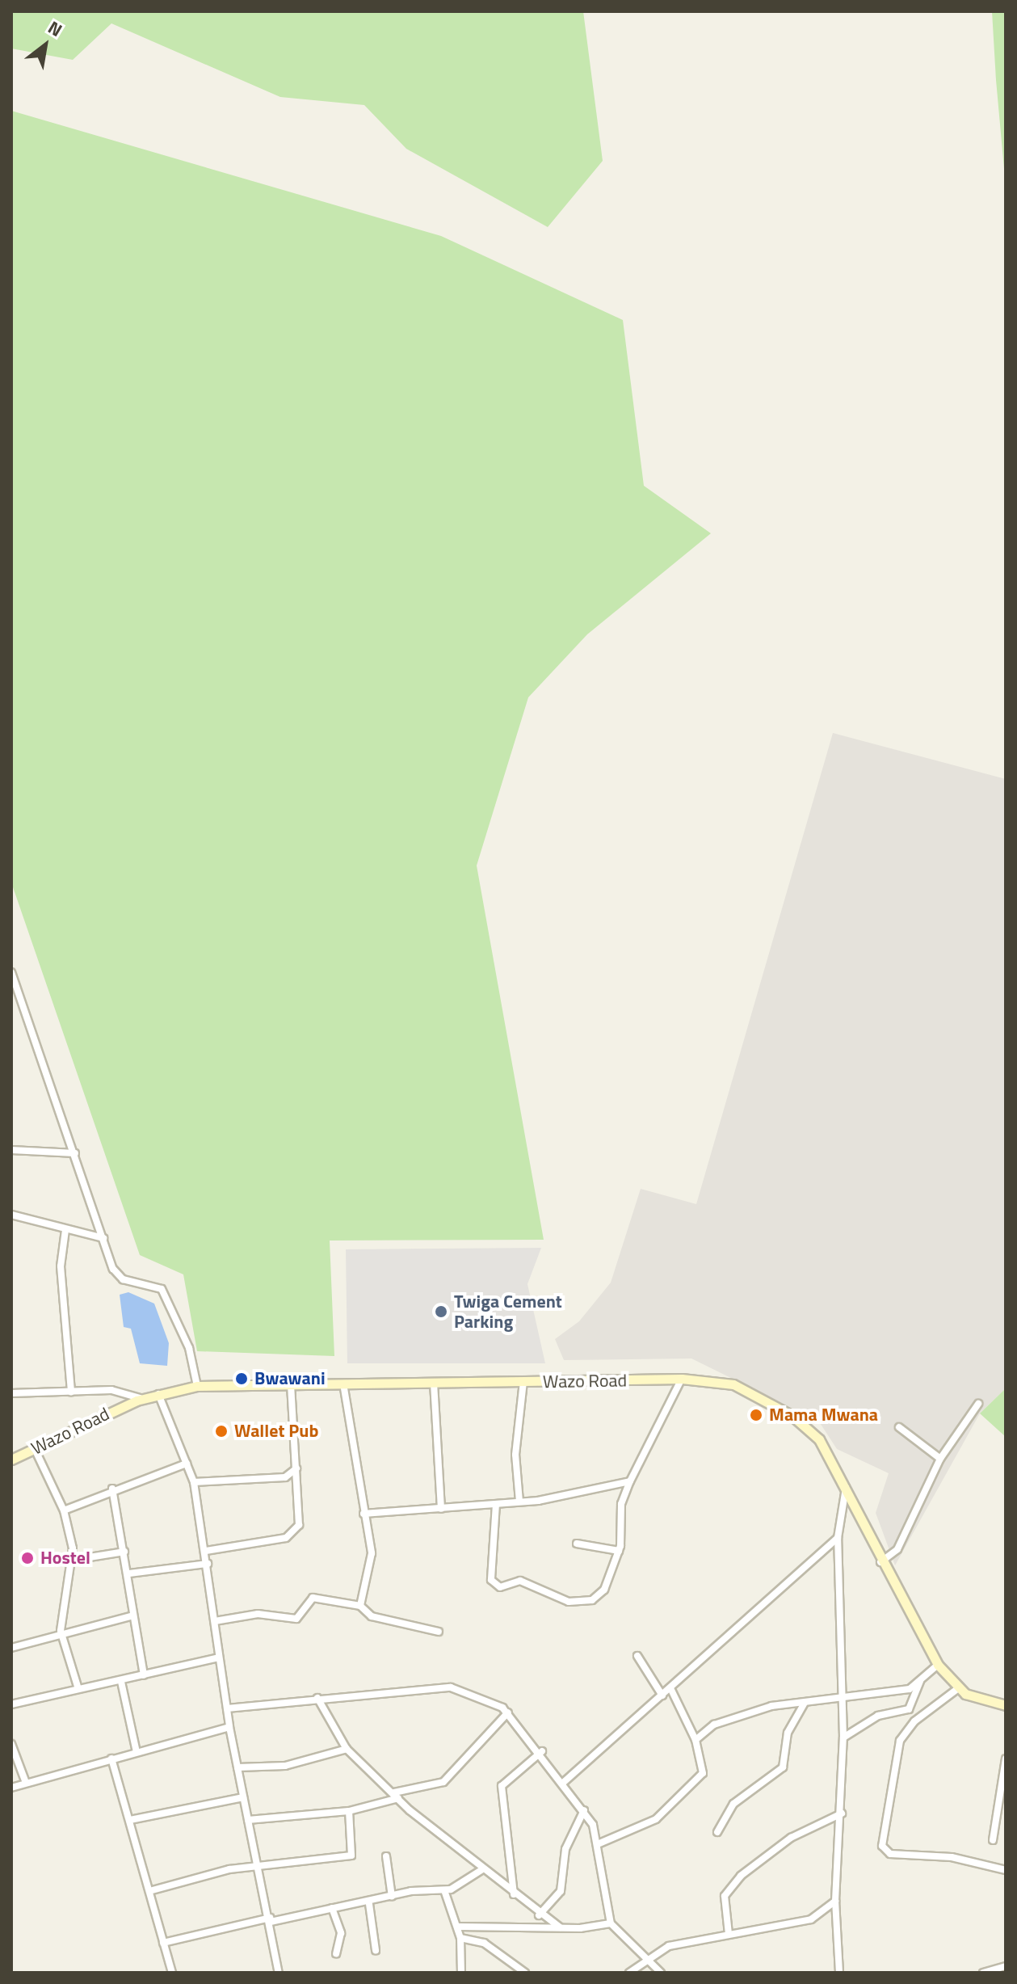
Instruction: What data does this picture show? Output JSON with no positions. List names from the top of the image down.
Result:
{
  "streets": {
    "main road": ["Wazo Road"]
  },
  "places": [
    "Twiga Cement Parking",
    "Bwawani",
    "Mama Mwana",
    "Wallet Pub",
    "Hostel"
  ],
  "north": "top right"
}
